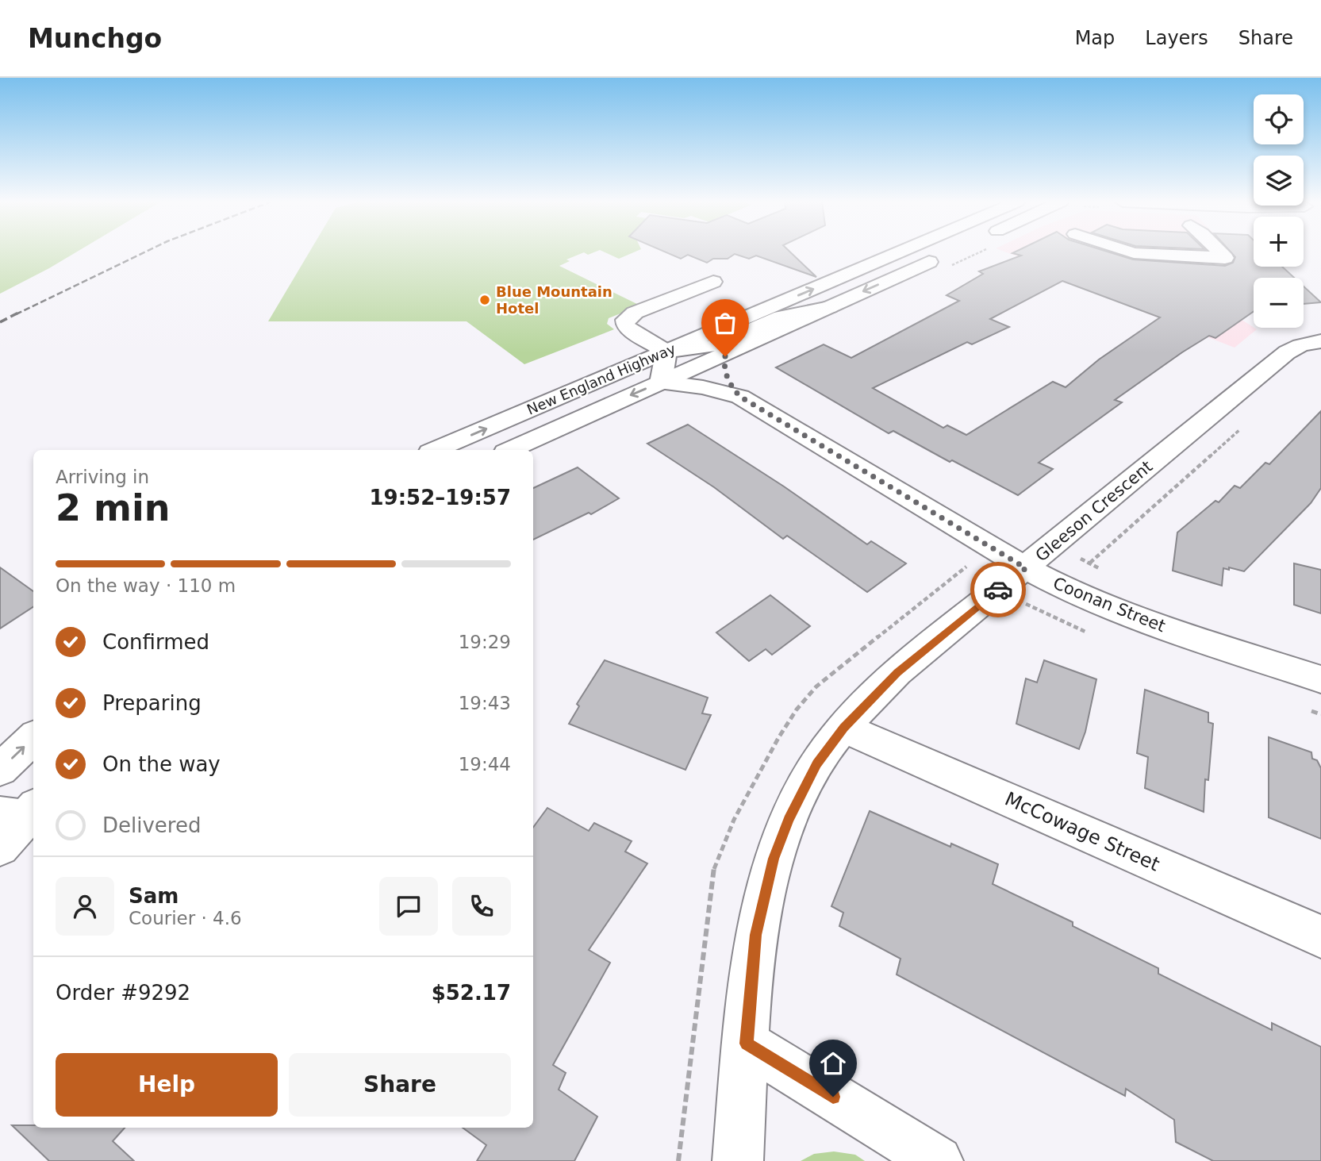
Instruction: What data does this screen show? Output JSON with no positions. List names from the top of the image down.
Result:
{
  "streets": {
    "main road": [
      "New England Highway",
      "Gleeson Crescent",
      "Coonan Street",
      "McCowage Street"
    ]
  },
  "crossings": [
    ["New England Highway", "Coonan Street"],
    ["Gleeson Crescent", "Coonan Street"],
    ["Gleeson Crescent", "McCowage Street"]
  ],
  "places": ["Blue Mountain Hotel"],
  "page": {
    "header": "Munchgo",
    "nav": ["Map", "Layers", "Share"],
    "map_buttons": ["+", "−"],
    "heading": ["2 min", "Arriving in", "19:52–19:57"],
    "panel": [
      "Sam",
      "Courier · 4.6",
      "Order #9292",
      "$52.17"
    ],
    "bar": "On the way · 110 m",
    "list": [
      ["Confirmed", "19:29"],
      ["Preparing", "19:43"],
      ["On the way", "19:44"],
      "Delivered"
    ],
    "buttons": ["Help", "Share"]
  }
}
